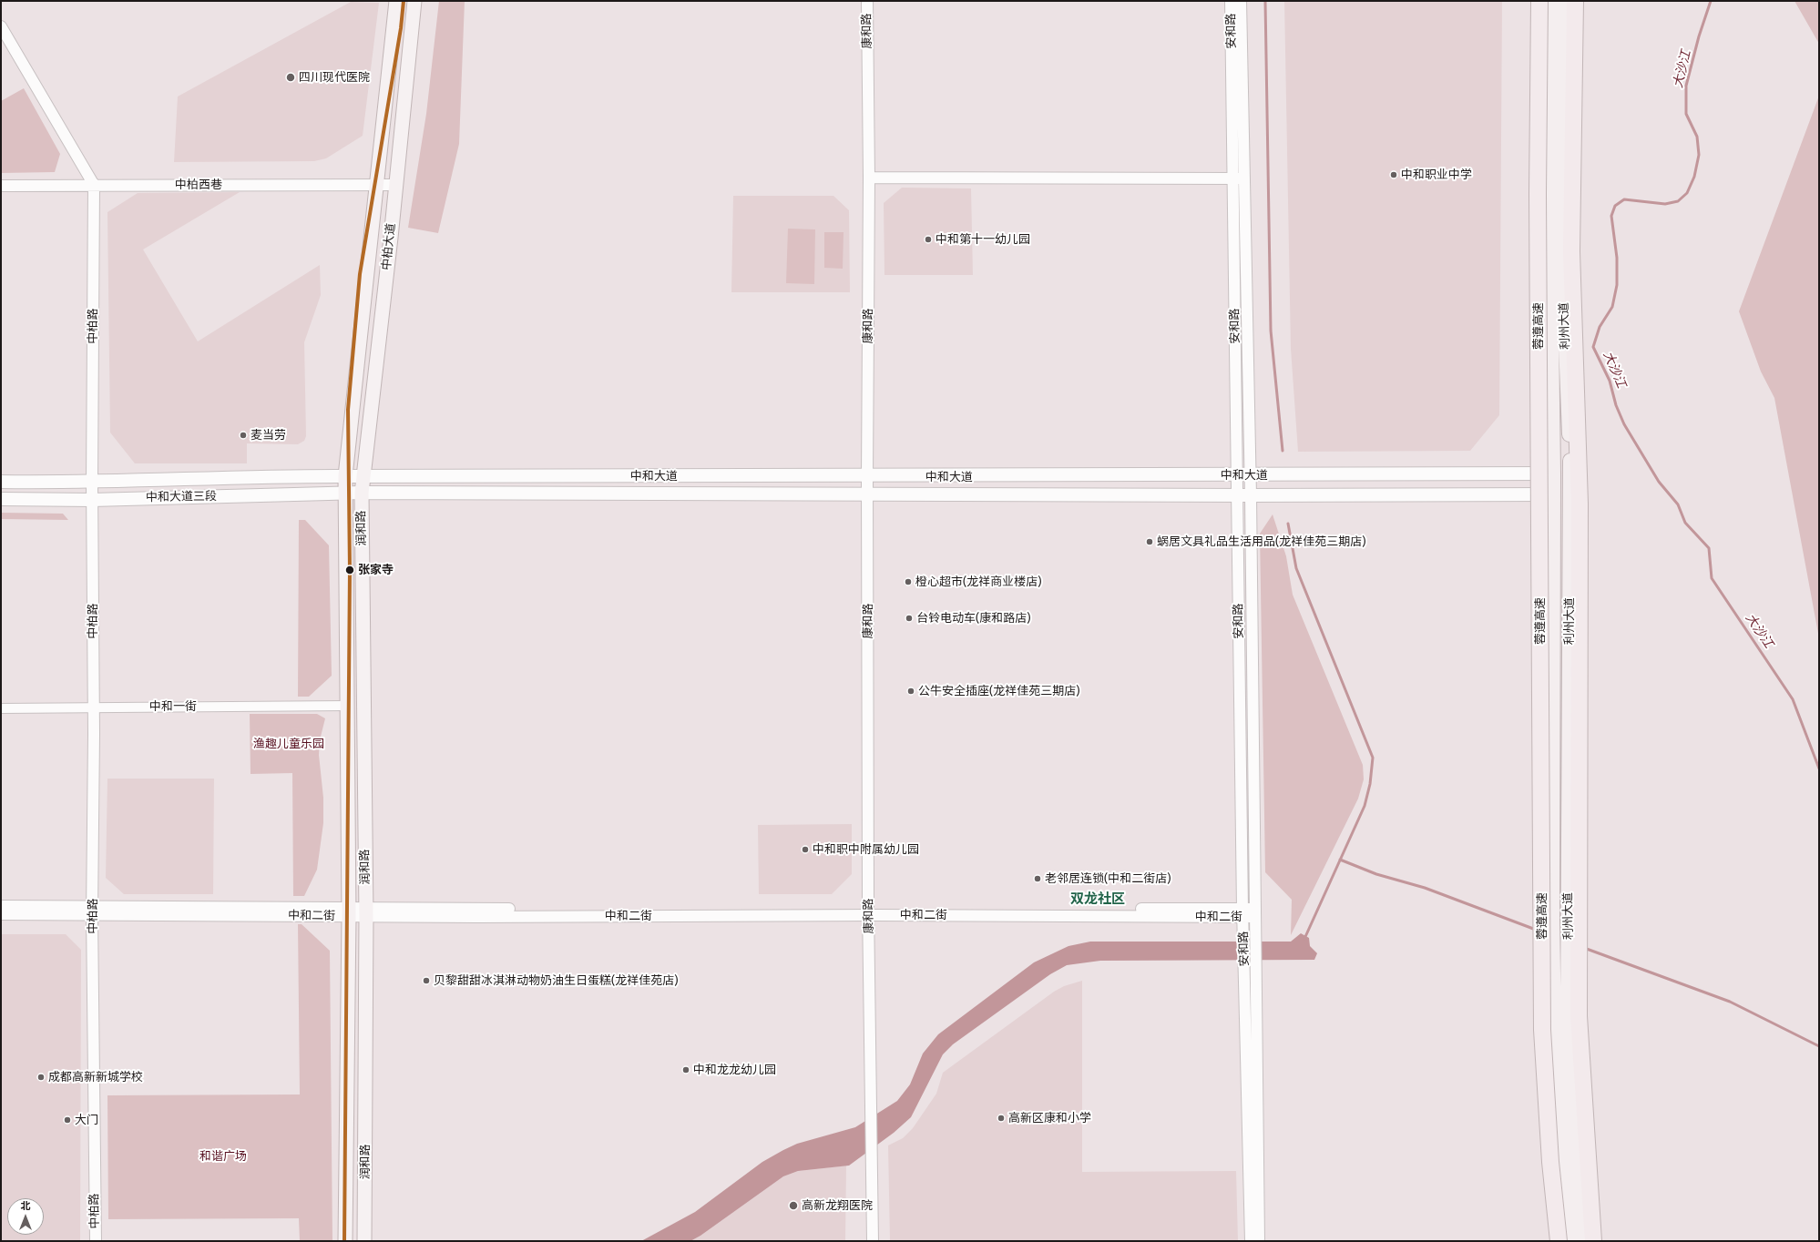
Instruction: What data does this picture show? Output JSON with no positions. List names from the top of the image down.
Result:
{
  "streets": {
    "highway": ["蓉遵高速", "利州大道"],
    "main road": [
      "中柏大道",
      "中和大道",
      "中和大道三段",
      "润和路"
    ],
    "street": [
      "康和路",
      "安和路",
      "中柏西巷",
      "中柏路",
      "中和一街",
      "中和二街"
    ]
  },
  "crossings": [
    ["康和路", "中和大道"],
    ["康和路", "中和二街"],
    ["安和路", "中和大道"],
    ["安和路", "中和二街"],
    ["中柏西巷", "中柏大道"],
    ["中柏西巷", "中柏路"],
    ["中柏大道", "中和大道"],
    ["中柏大道", "中和大道三段"],
    ["中柏大道", "润和路"],
    ["中柏路", "中和大道三段"],
    ["中柏路", "中和一街"],
    ["中柏路", "中和二街"],
    ["利州大道", "中和大道"],
    ["中和大道", "中和大道三段"],
    ["中和大道", "润和路"],
    ["中和大道三段", "润和路"],
    ["润和路", "中和一街"],
    ["润和路", "中和二街"]
  ],
  "districts": ["双龙社区"],
  "water": ["大沙江"],
  "parks": ["渔趣儿童乐园", "和谐广场"],
  "places": [
    "四川现代医院",
    "中和职业中学",
    "中和第十一幼儿园",
    "麦当劳",
    "蜗居文具礼品生活用品(龙祥佳苑三期店)",
    "张家寺",
    "橙心超市(龙祥商业楼店)",
    "台铃电动车(康和路店)",
    "公牛安全插座(龙祥佳苑三期店)",
    "中和职中附属幼儿园",
    "老邻居连锁(中和二街店)",
    "贝黎甜甜冰淇淋动物奶油生日蛋糕(龙祥佳苑店)",
    "中和龙龙幼儿园",
    "成都高新新城学校",
    "高新区康和小学",
    "大门",
    "高新龙翔医院"
  ],
  "north": "top"
}
